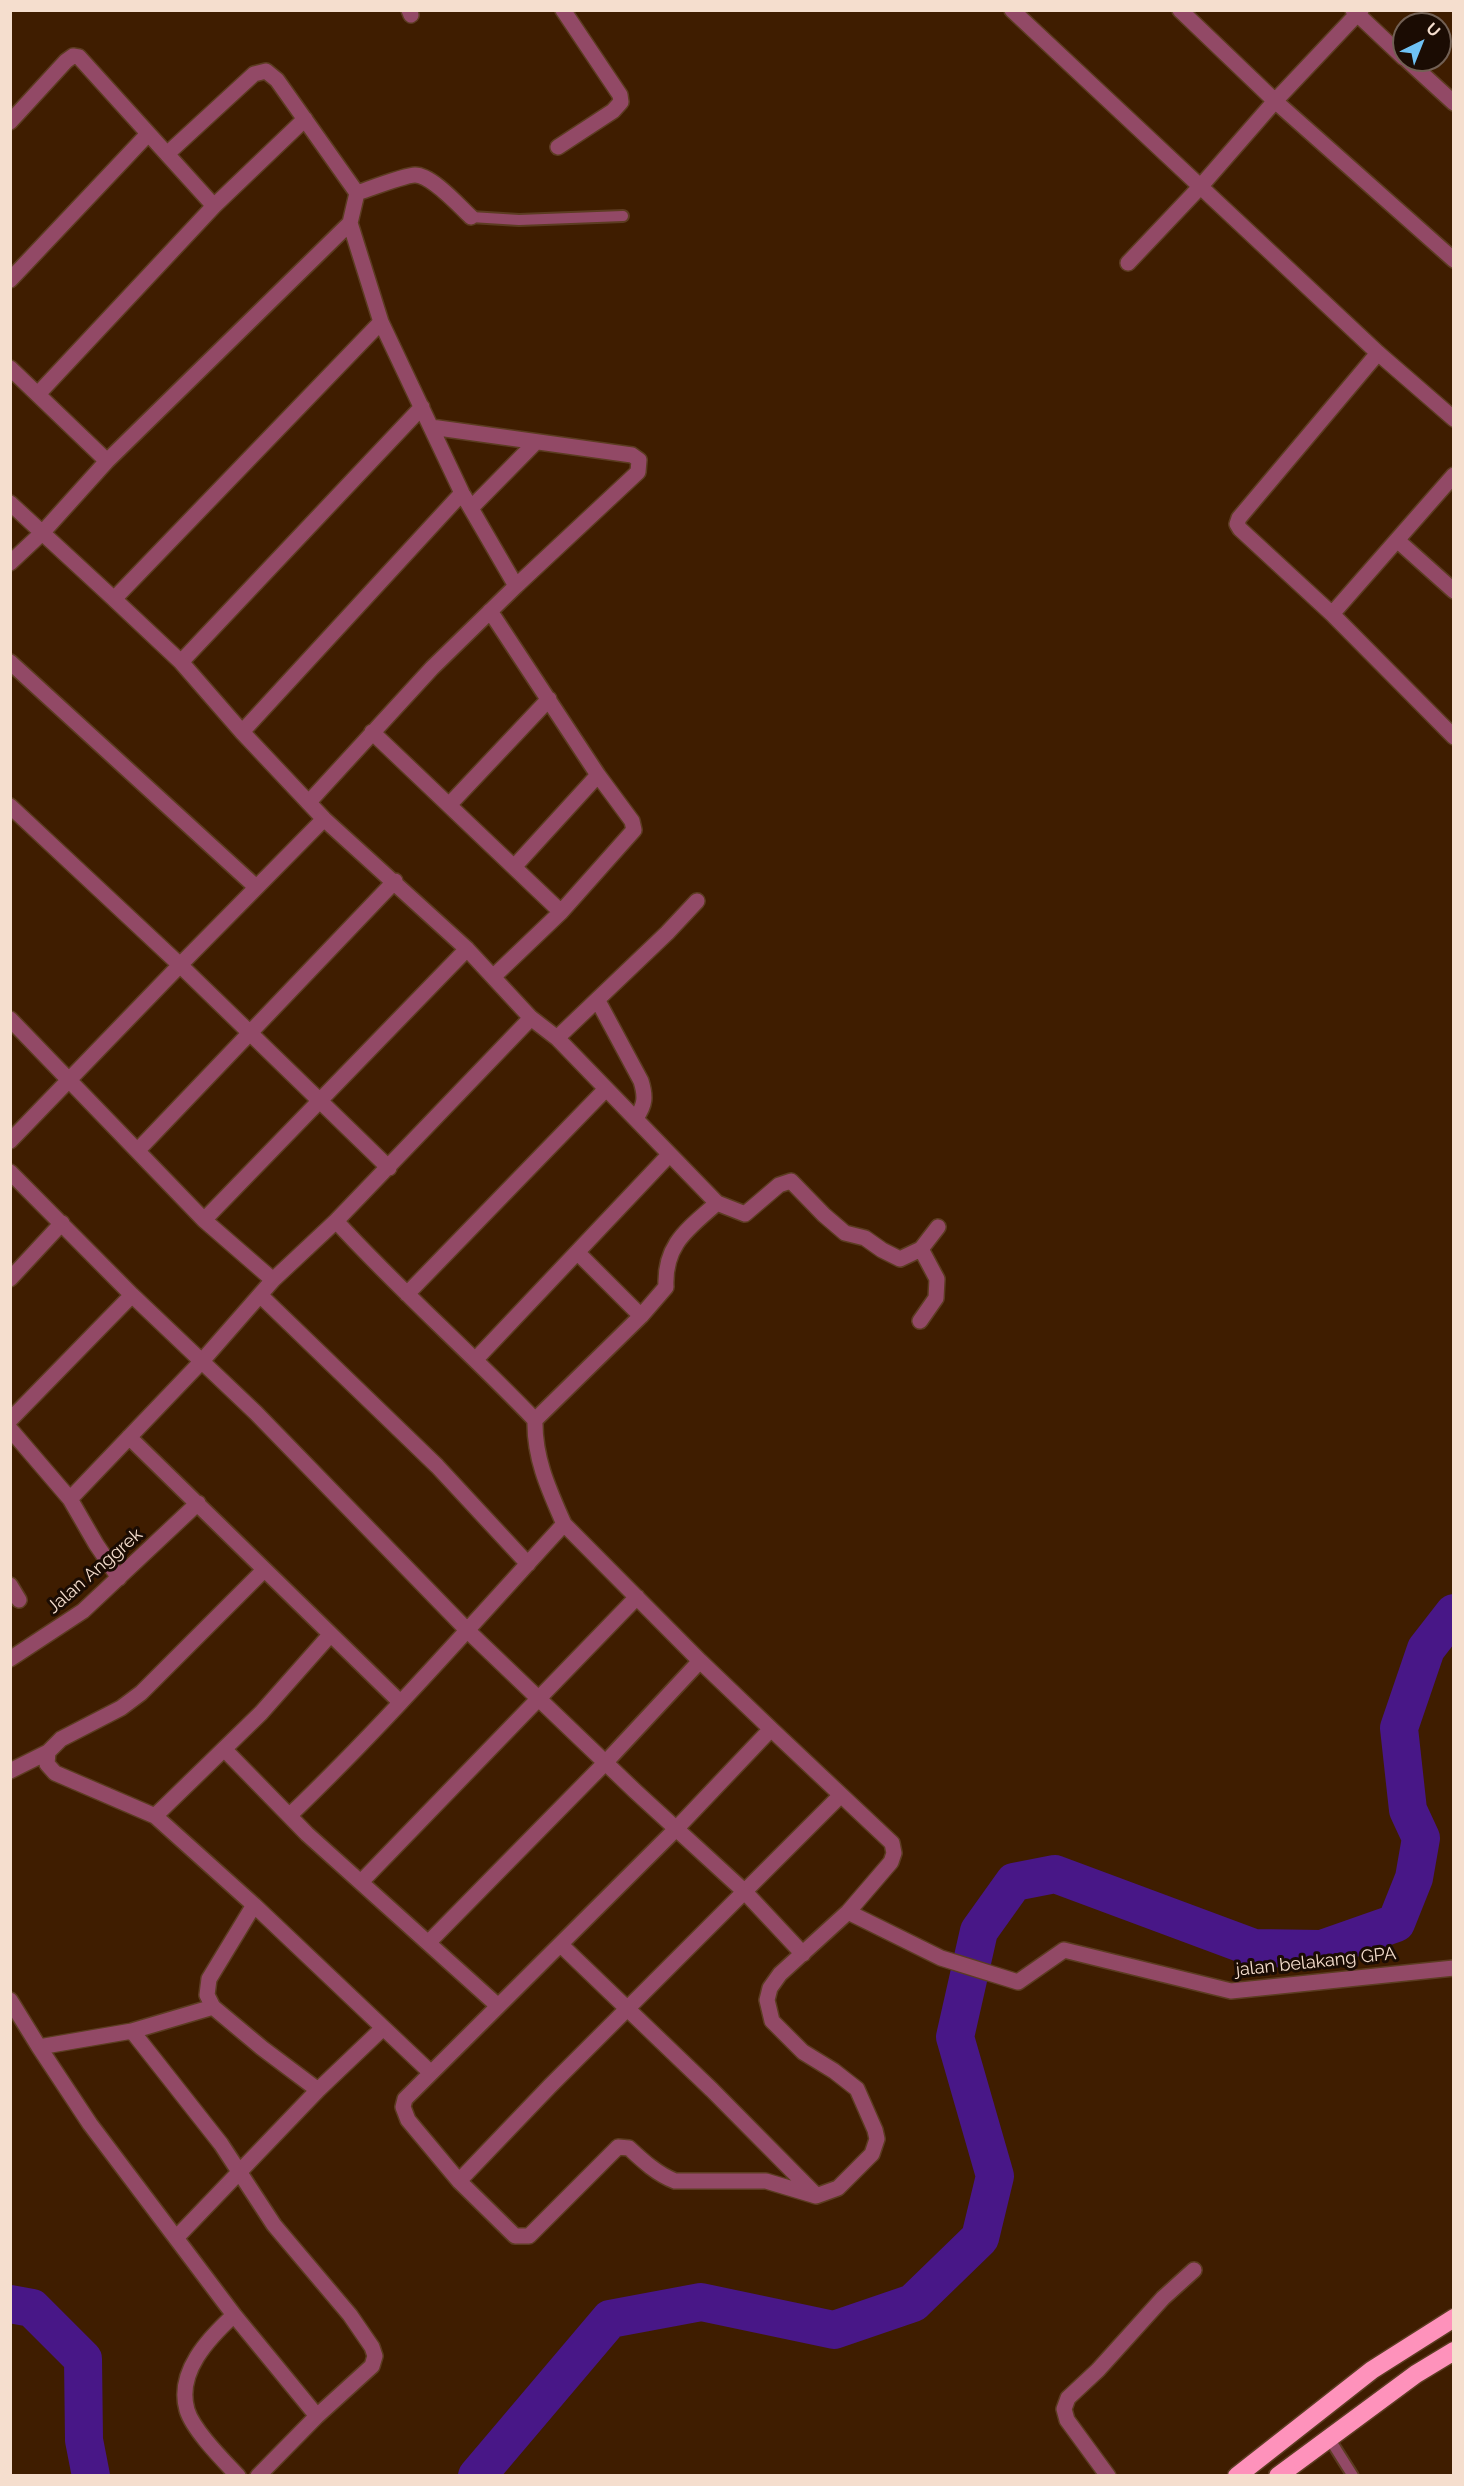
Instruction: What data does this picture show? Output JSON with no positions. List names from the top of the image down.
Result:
{
  "streets": {
    "street": ["Jalan Anggrek", "jalan belakang GPA"]
  },
  "north": "top right"
}
